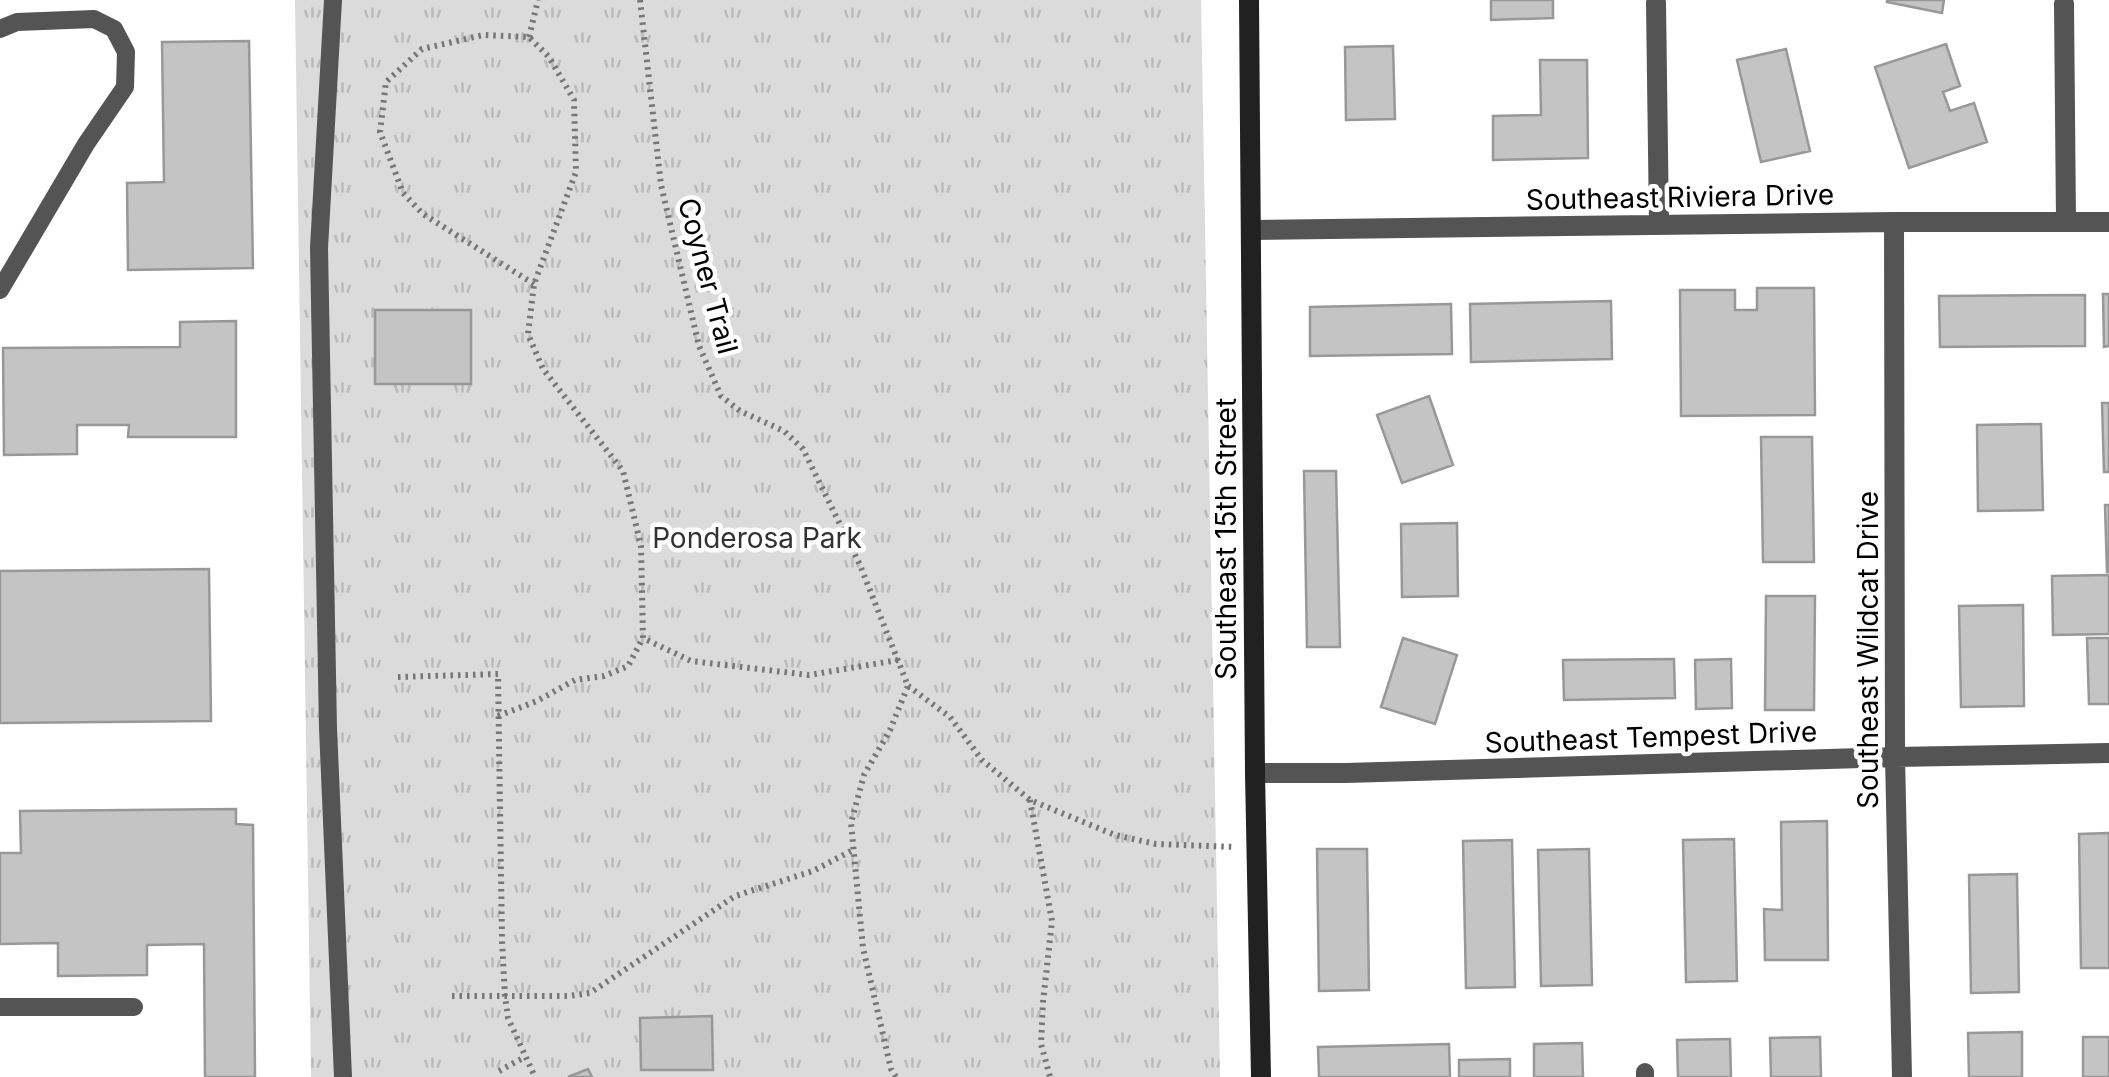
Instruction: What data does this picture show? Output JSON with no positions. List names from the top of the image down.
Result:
{
  "streets": {
    "main road": ["Southeast 15th Street"],
    "street": ["Southeast Riviera Drive", "Southeast Wildcat Drive", "Southeast Tempest Drive"],
    "path": ["Coyner Trail"]
  },
  "crossings": [
    ["Southeast Riviera Drive", "Southeast 15th Street"],
    ["Southeast Riviera Drive", "Southeast Wildcat Drive"],
    ["Southeast 15th Street", "Southeast Tempest Drive"],
    ["Southeast Wildcat Drive", "Southeast Tempest Drive"]
  ],
  "parks": ["Ponderosa Park"]
}
